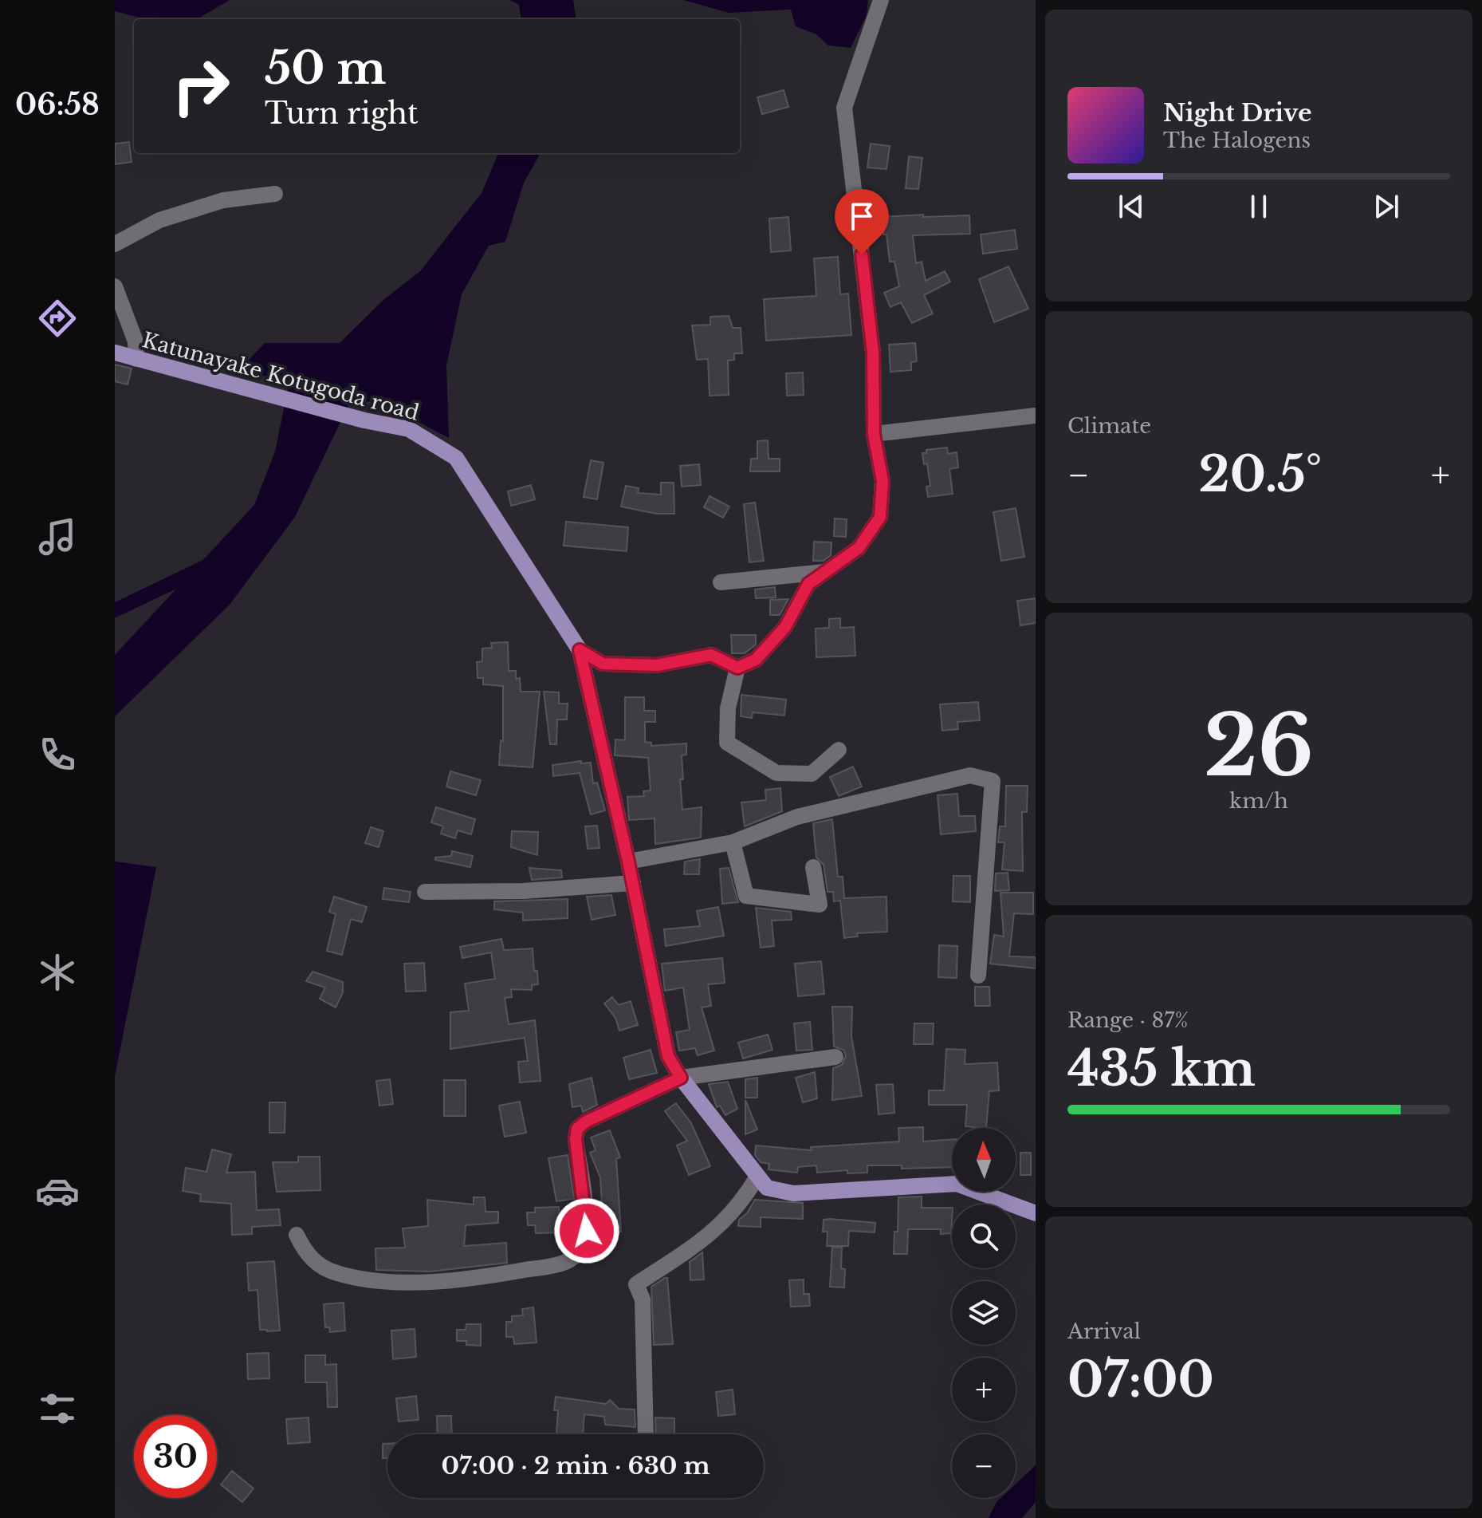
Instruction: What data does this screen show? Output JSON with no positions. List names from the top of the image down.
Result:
{
  "streets": {
    "main road": ["Katunayake Kotugoda road"]
  },
  "north": "top",
  "page": {
    "tabs": "06:58",
    "turn": ["50 m", "Turn right"],
    "song": ["Night Drive", "The Halogens"],
    "tile": [
      "Climate",
      ["26", "km/h"],
      ["Range · 87%", "435 km"],
      ["Arrival", "07:00"]
    ],
    "heat": ["−", "20.5°", "+"],
    "map_buttons": ["+", "−"],
    "limit": "30",
    "trip": "07:00 · 2 min · 630 m"
  }
}
